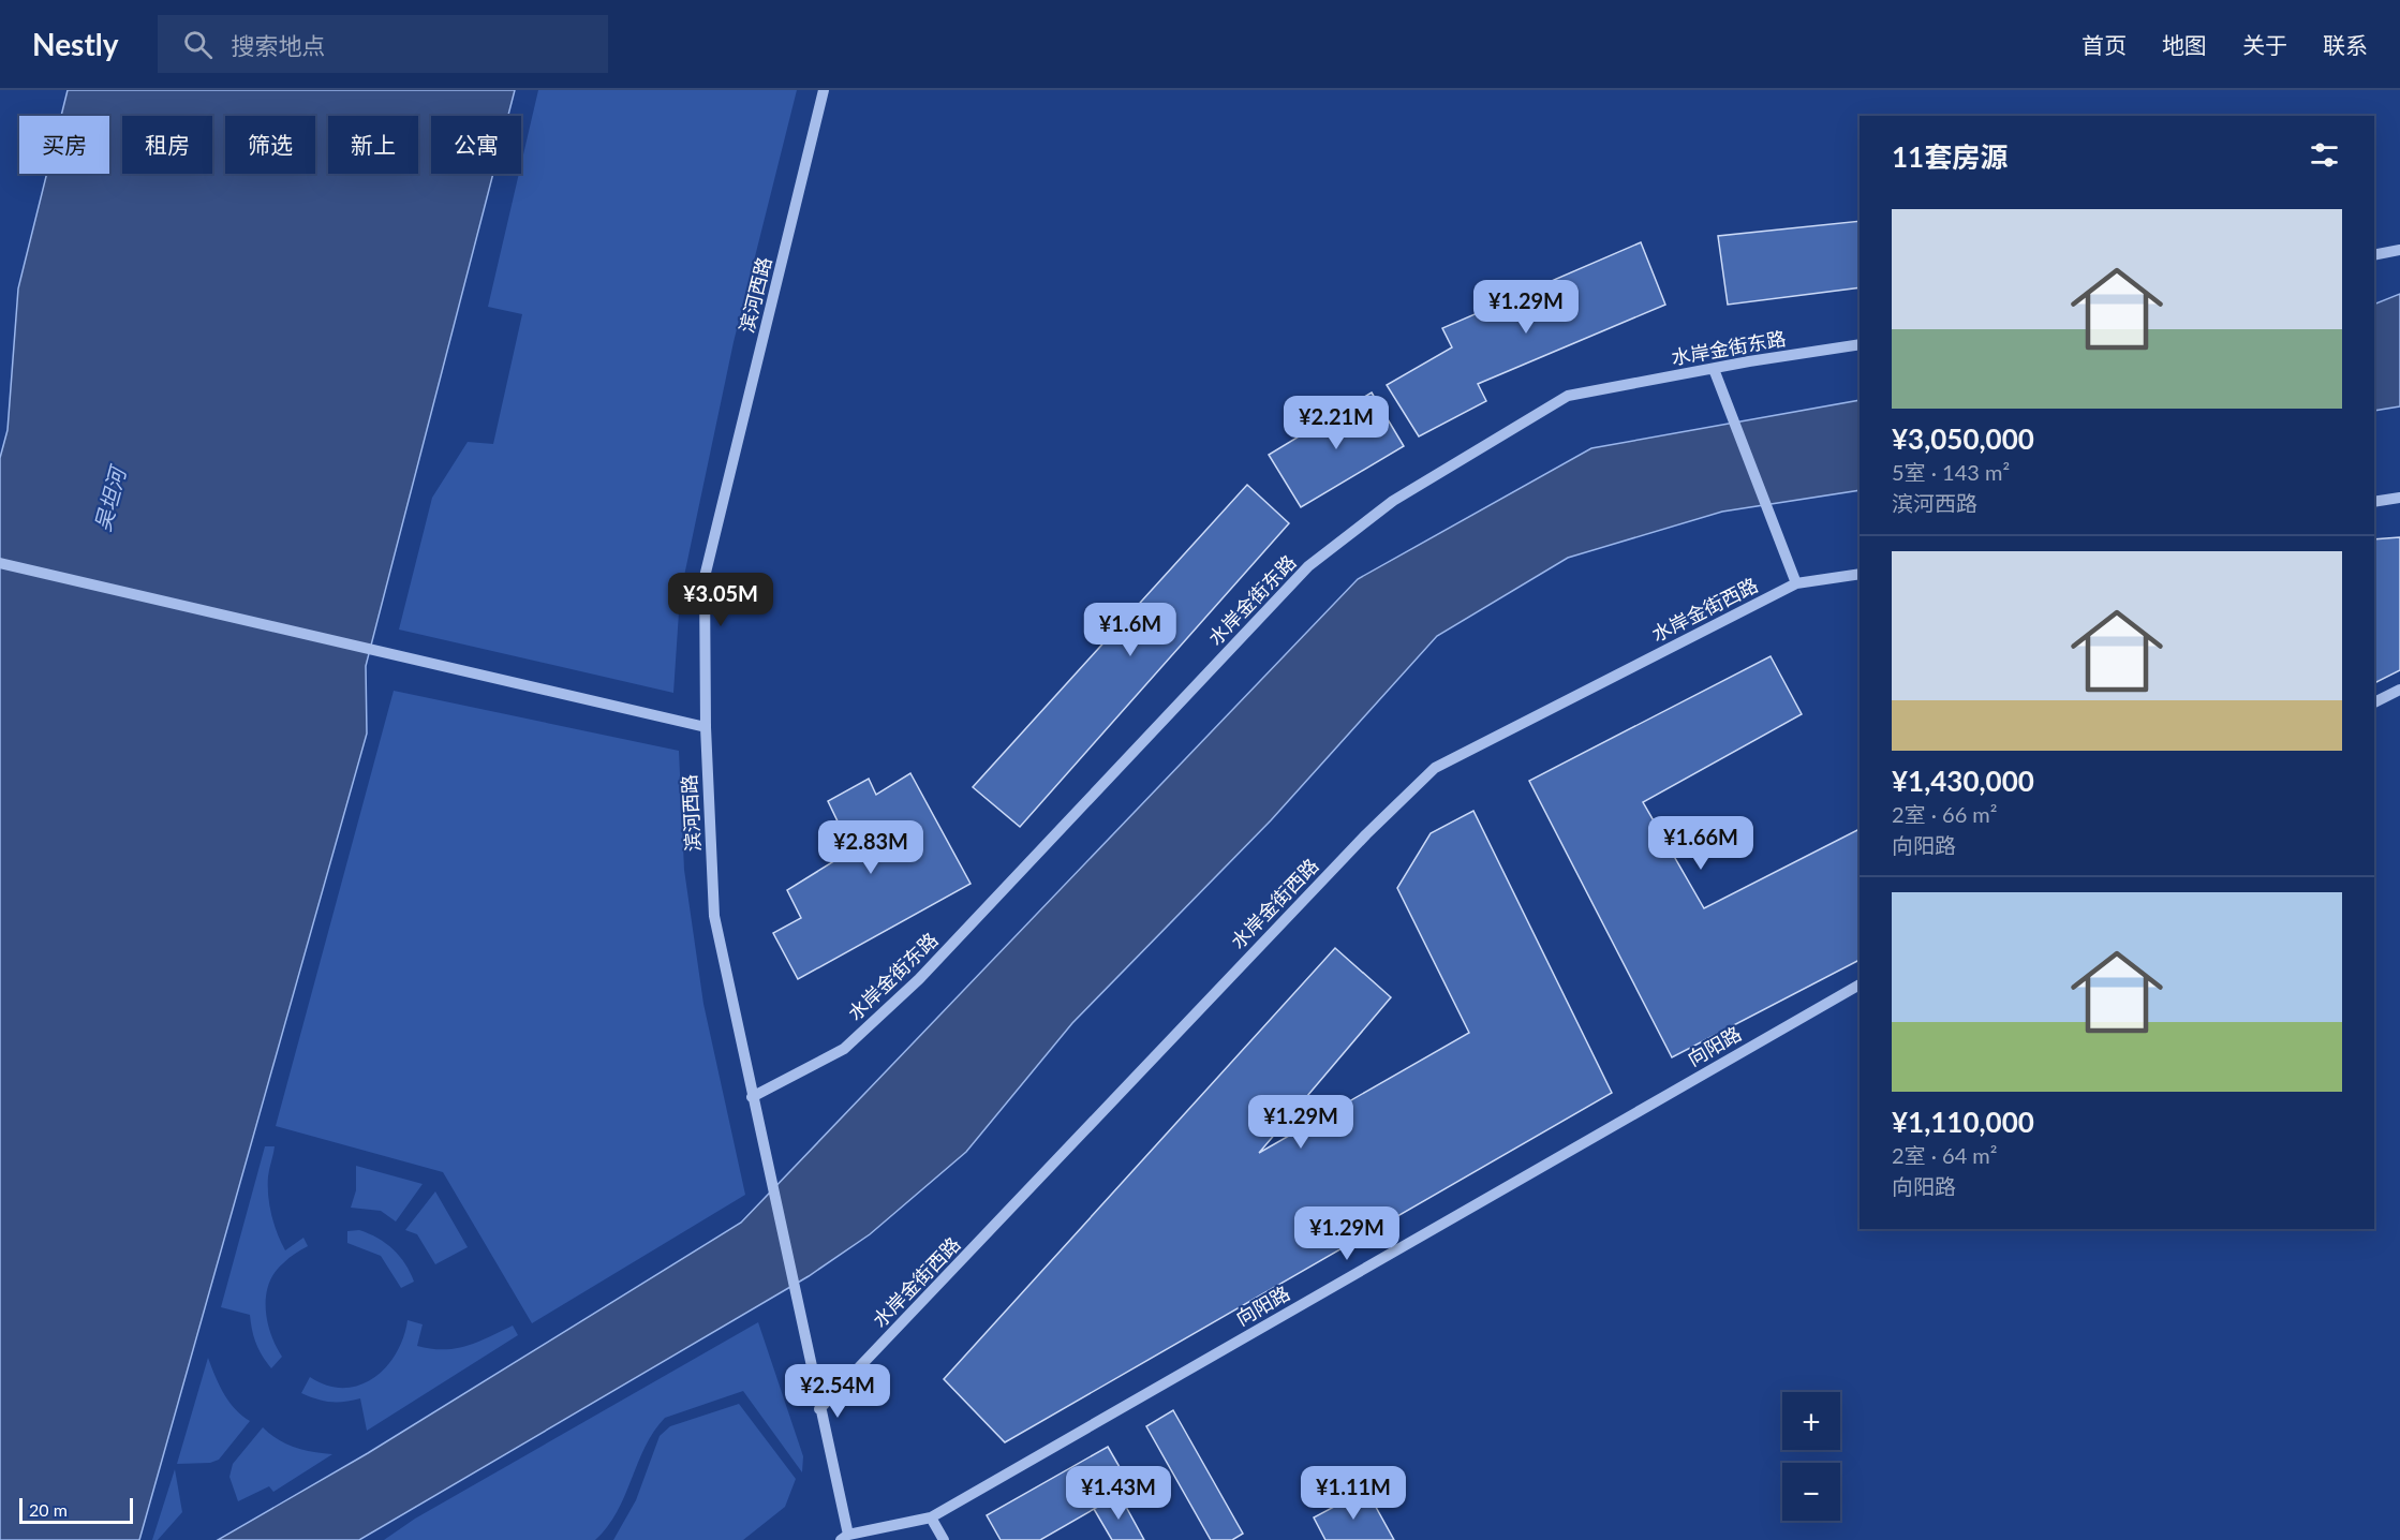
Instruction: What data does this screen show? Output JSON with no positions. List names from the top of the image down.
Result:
{
  "streets": {
    "street": [
      "滨河西路",
      "水岸金街东路",
      "水岸金街西路",
      "向阳路"
    ]
  },
  "crossings": [
    ["滨河西路", "水岸金街东路"],
    ["滨河西路", "水岸金街西路"],
    ["滨河西路", "向阳路"]
  ],
  "water": ["吴坦河"],
  "scale_bar": "20 m",
  "page": {
    "header": "Nestly",
    "search": "搜索地点",
    "nav": [
      "首页",
      "地图",
      "关于",
      "联系"
    ],
    "chip": [
      "买房",
      "租房",
      "筛选",
      "新上",
      "公寓"
    ],
    "heading": "11套房源",
    "list": [
      {
        "name": "¥3,050,000",
        "note": "5室 · 143 m² · 滨河西路"
      },
      {
        "name": "¥1,430,000",
        "note": "2室 · 66 m² · 向阳路"
      },
      {
        "name": "¥1,110,000",
        "note": "2室 · 64 m² · 向阳路"
      }
    ],
    "price": [
      "¥1.29M",
      "¥2.21M",
      "¥3.05M",
      "¥1.6M",
      "¥1.66M",
      "¥2.83M",
      "¥1.29M",
      "¥1.29M",
      "¥2.54M",
      "¥1.43M",
      "¥1.11M"
    ],
    "map_buttons": ["+", "−"],
    "scale": "20 m"
  }
}
